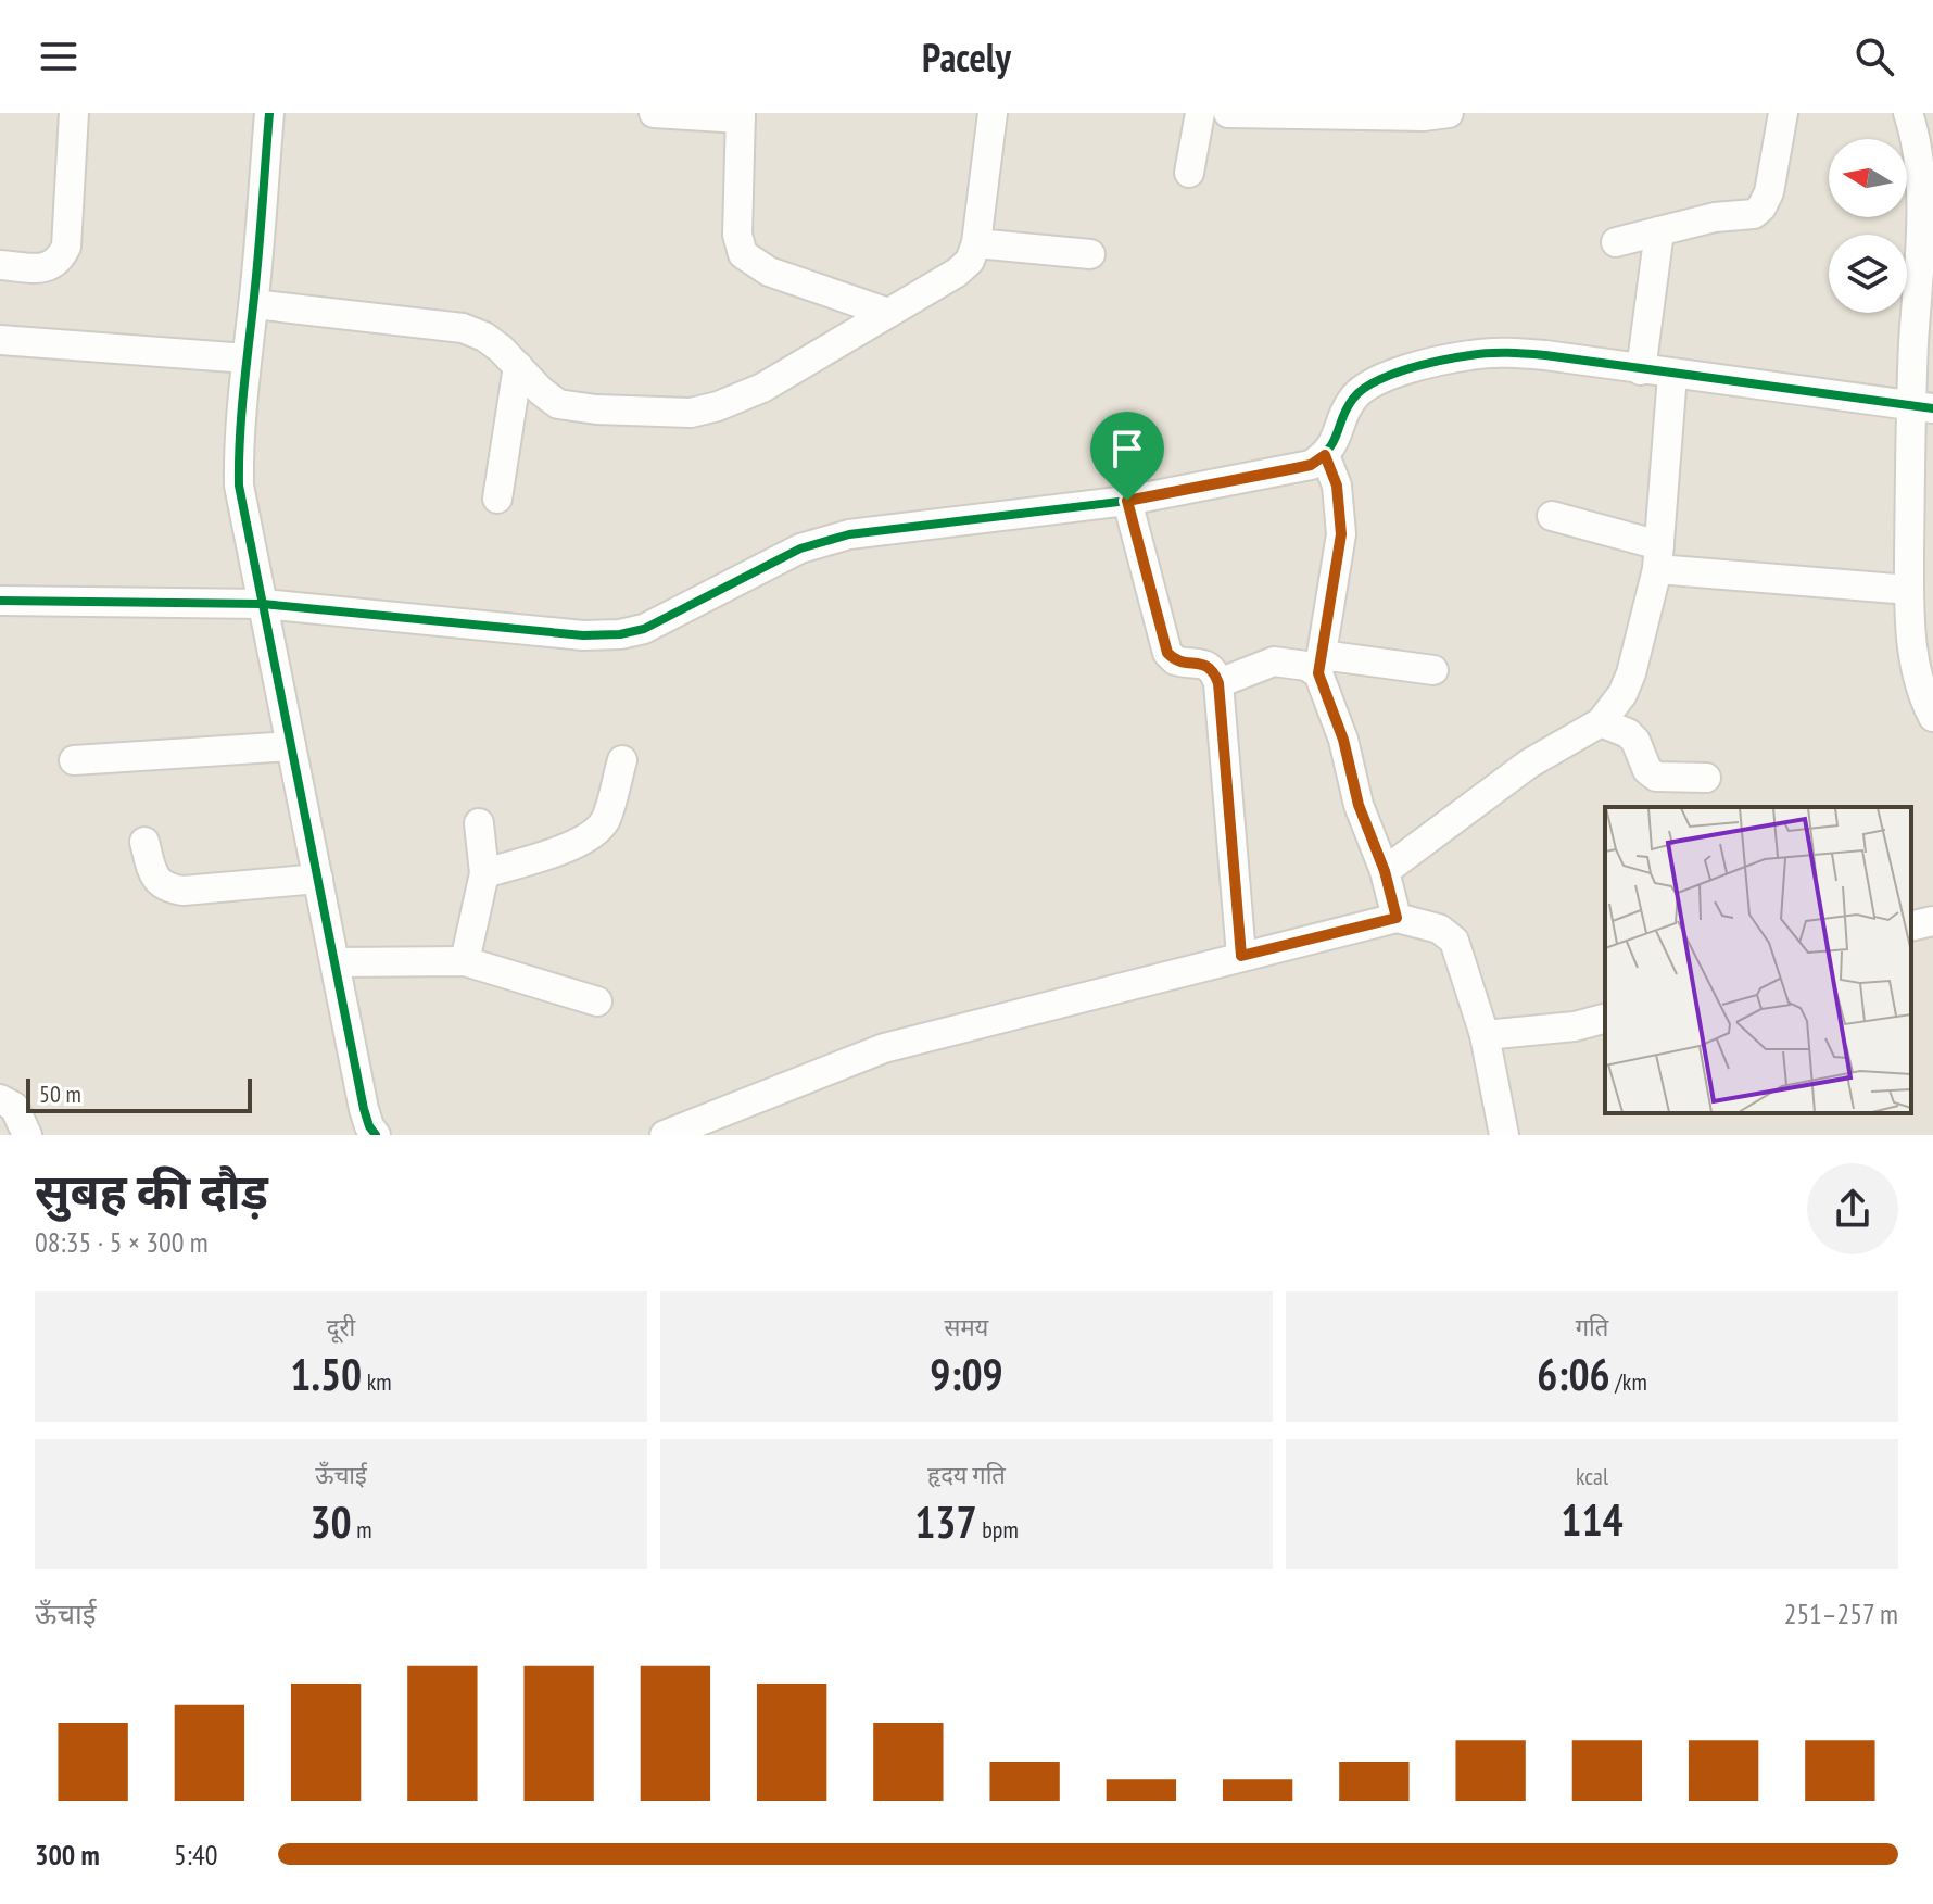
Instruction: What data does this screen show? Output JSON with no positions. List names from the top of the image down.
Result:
{
  "scale_bar": "50 m",
  "north": "left",
  "page": {
    "header": "Pacely",
    "scale": "50 m",
    "heading": ["सुबह की दौड़", "08:35 · 5 × 300 m"],
    "stats": [
      ["दूरी", "1.50 km"],
      ["समय", "9:09"],
      ["गति", "6:06 /km"],
      ["ऊँचाई", "30 m"],
      ["हृदय गति", "137 bpm"],
      ["kcal", "114"]
    ],
    "chart": ["ऊँचाई", "251–257 m"],
    "list": [
      {
        "name": "300 m",
        "note": "5:40"
      }
    ]
  }
}
